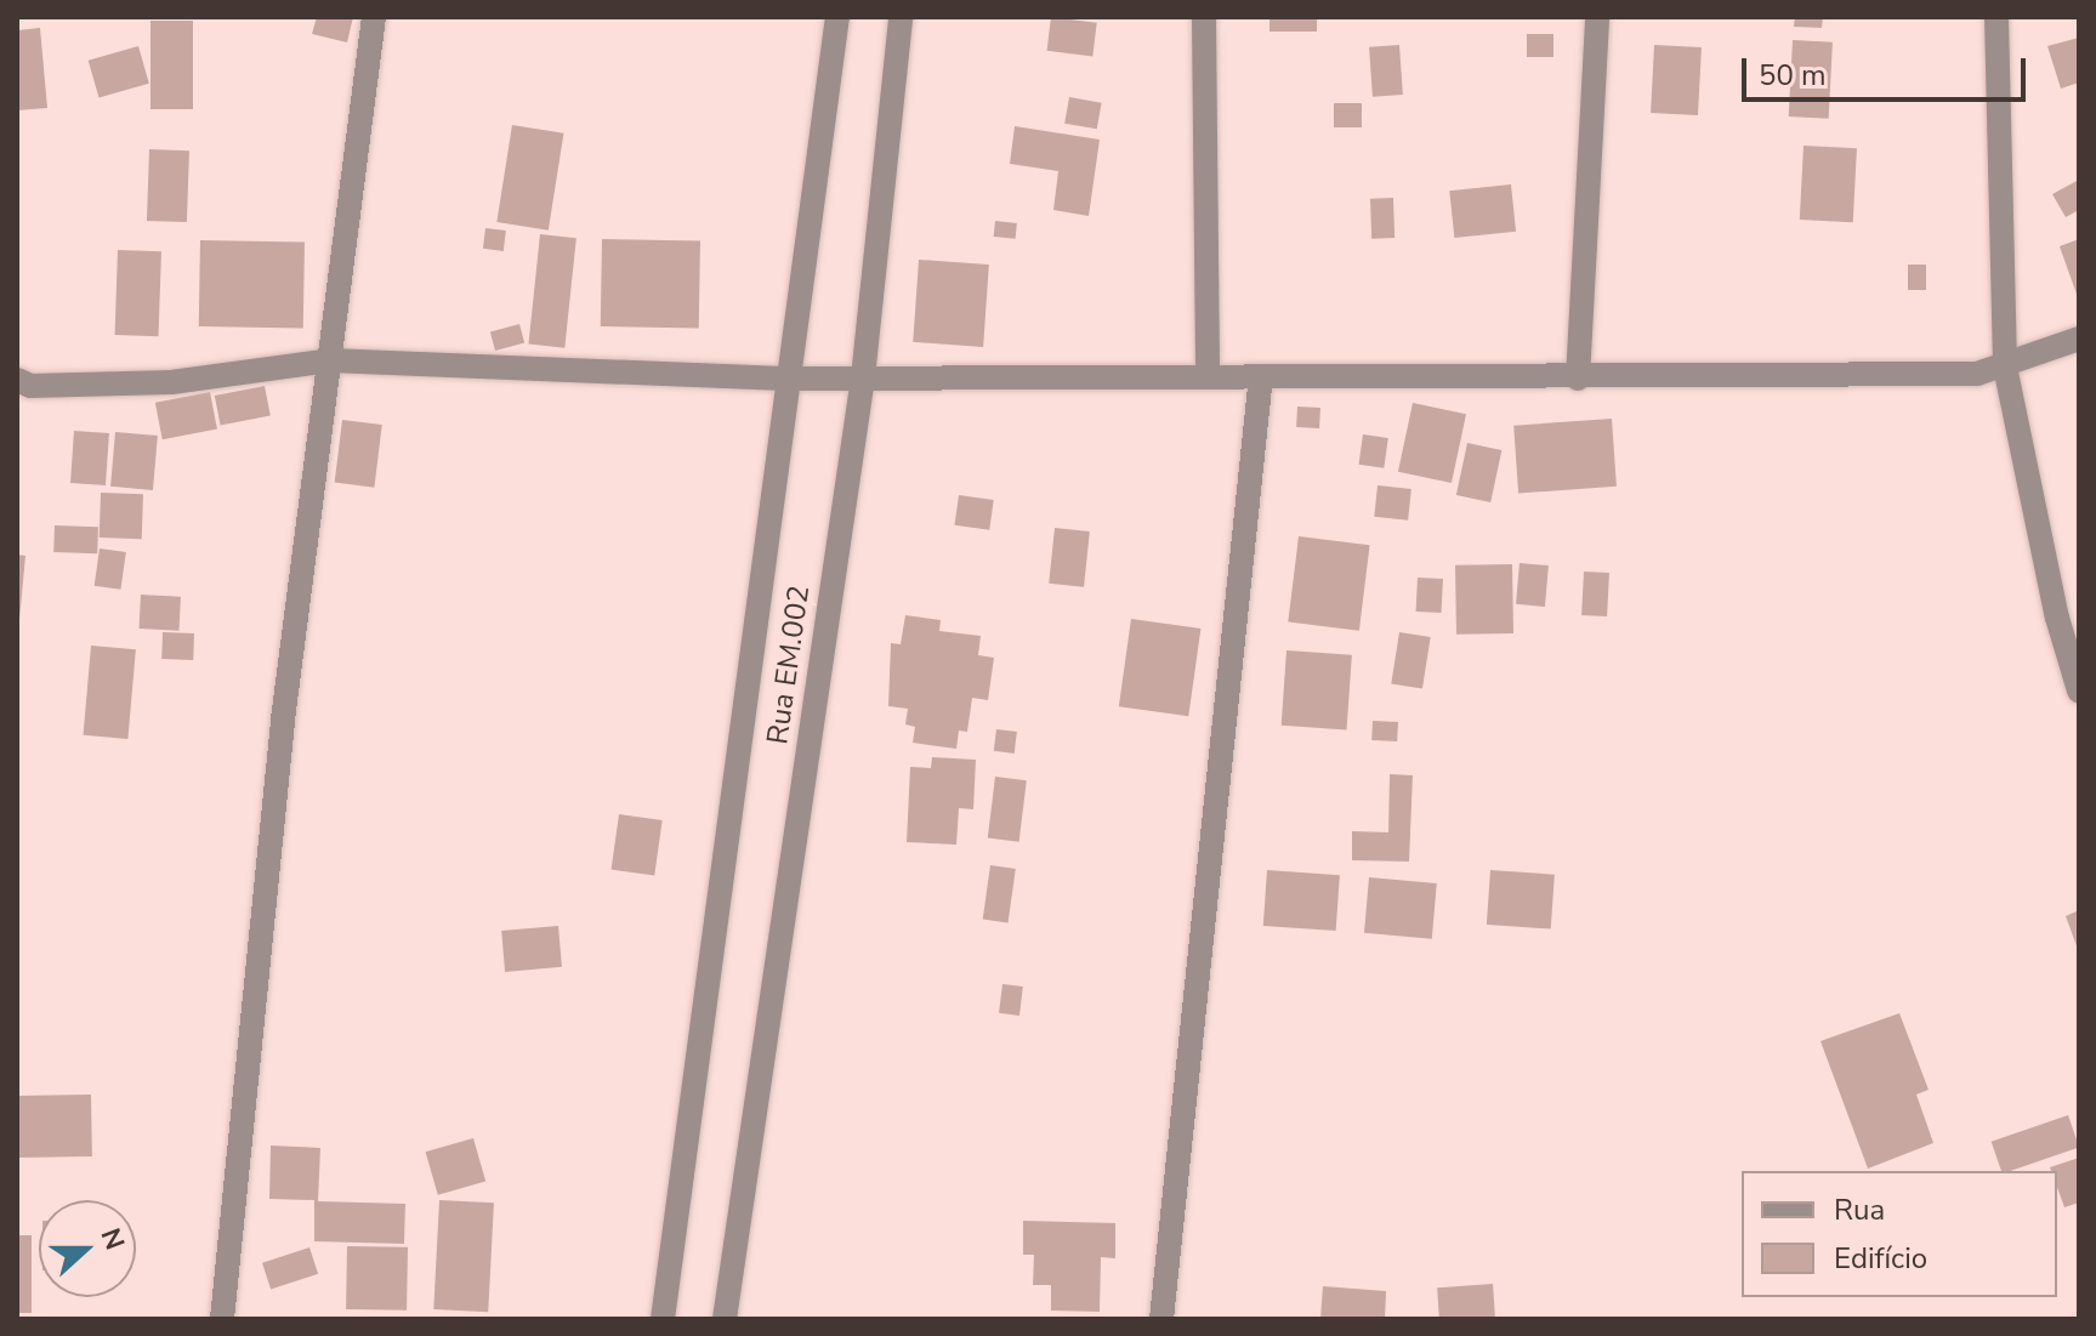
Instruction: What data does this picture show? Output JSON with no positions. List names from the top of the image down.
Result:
{
  "streets": {
    "street": ["Rua EM.002"]
  },
  "legend": ["Rua", "Edifício"],
  "scale_bar": "50 m",
  "north": "right"
}
